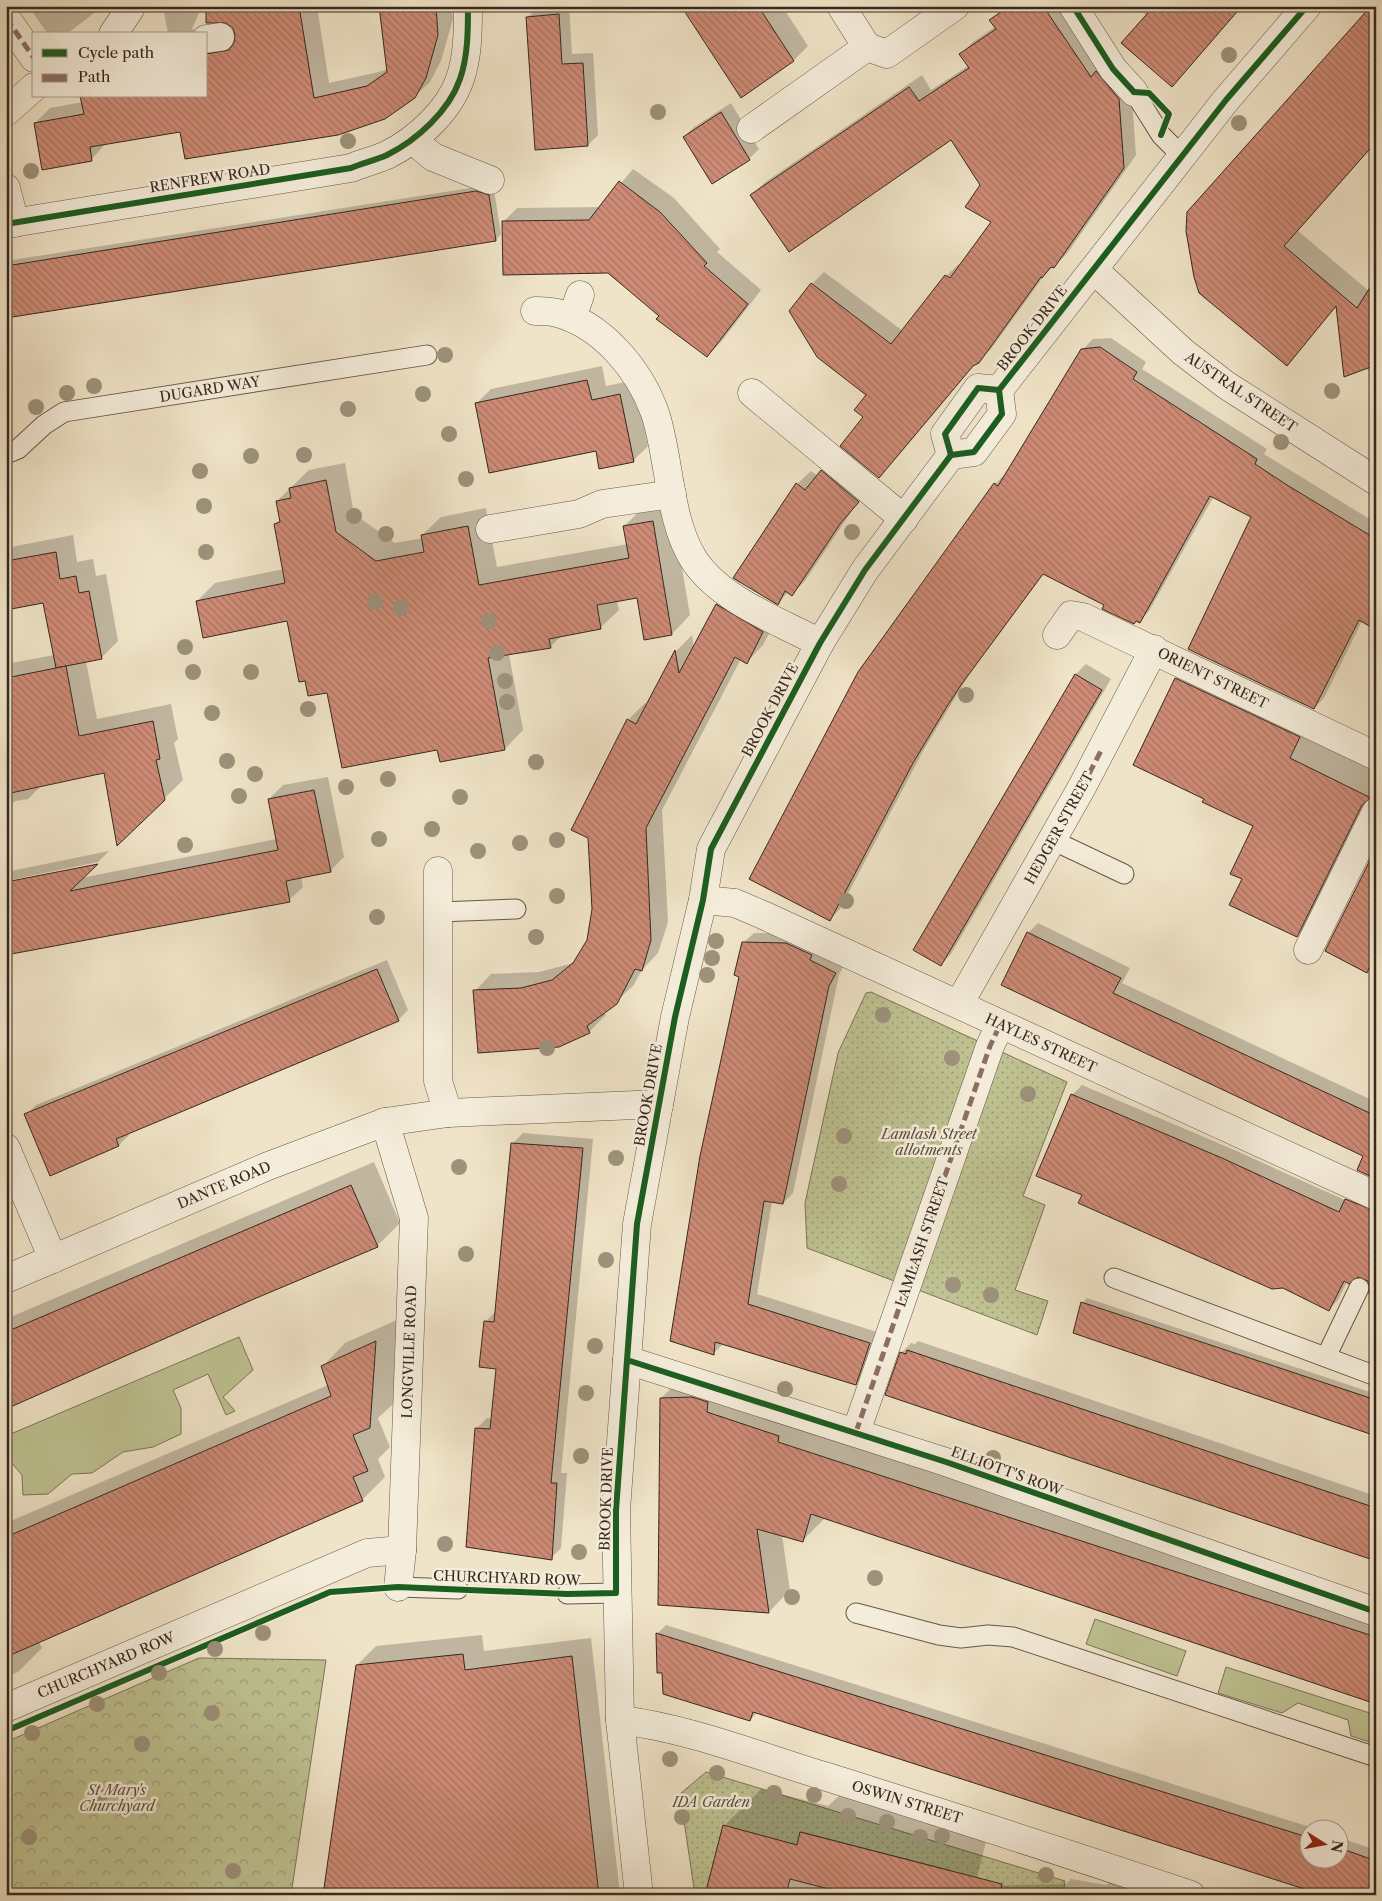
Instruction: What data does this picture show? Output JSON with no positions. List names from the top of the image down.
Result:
{
  "streets": {
    "street": [
      "RENFREW ROAD",
      "BROOK DRIVE",
      "AUSTRAL STREET",
      "ORIENT STREET",
      "HEDGER STREET",
      "HAYLES STREET",
      "DANTE ROAD",
      "LAMLASH STREET",
      "LONGVILLE ROAD",
      "ELLIOTT'S ROW",
      "CHURCHYARD ROW",
      "OSWIN STREET"
    ],
    "lane": ["DUGARD WAY"]
  },
  "crossings": [
    ["BROOK DRIVE", "AUSTRAL STREET"],
    ["BROOK DRIVE", "HAYLES STREET"],
    ["BROOK DRIVE", "DANTE ROAD"],
    ["BROOK DRIVE", "ELLIOTT'S ROW"],
    ["BROOK DRIVE", "CHURCHYARD ROW"],
    ["BROOK DRIVE", "OSWIN STREET"],
    ["ORIENT STREET", "HEDGER STREET"],
    ["HEDGER STREET", "HAYLES STREET"],
    ["HAYLES STREET", "LAMLASH STREET"],
    ["DANTE ROAD", "LONGVILLE ROAD"],
    ["LAMLASH STREET", "ELLIOTT'S ROW"],
    ["LONGVILLE ROAD", "CHURCHYARD ROW"]
  ],
  "parks": ["Lamlash Street allotments", "St Mary's Churchyard", "IDA Garden"],
  "legend": ["Cycle path", "Path"],
  "north": "right"
}
